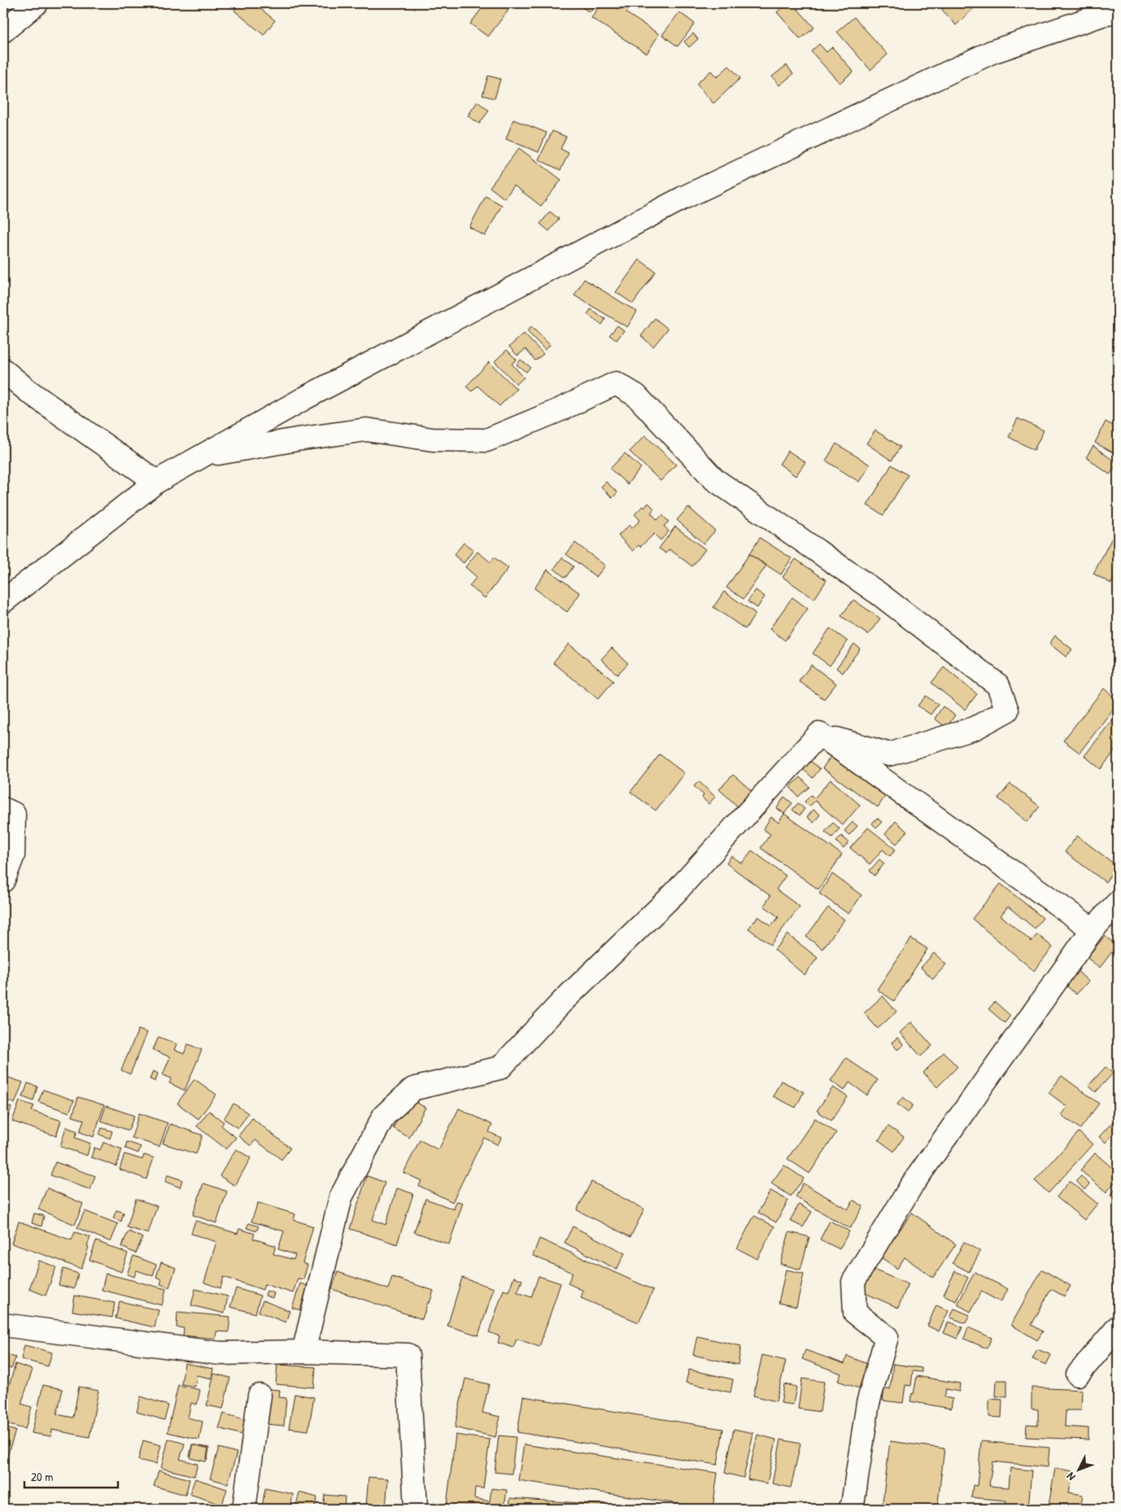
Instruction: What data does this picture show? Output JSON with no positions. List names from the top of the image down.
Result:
{
  "scale_bar": "20 m",
  "north": "bottom left"
}
